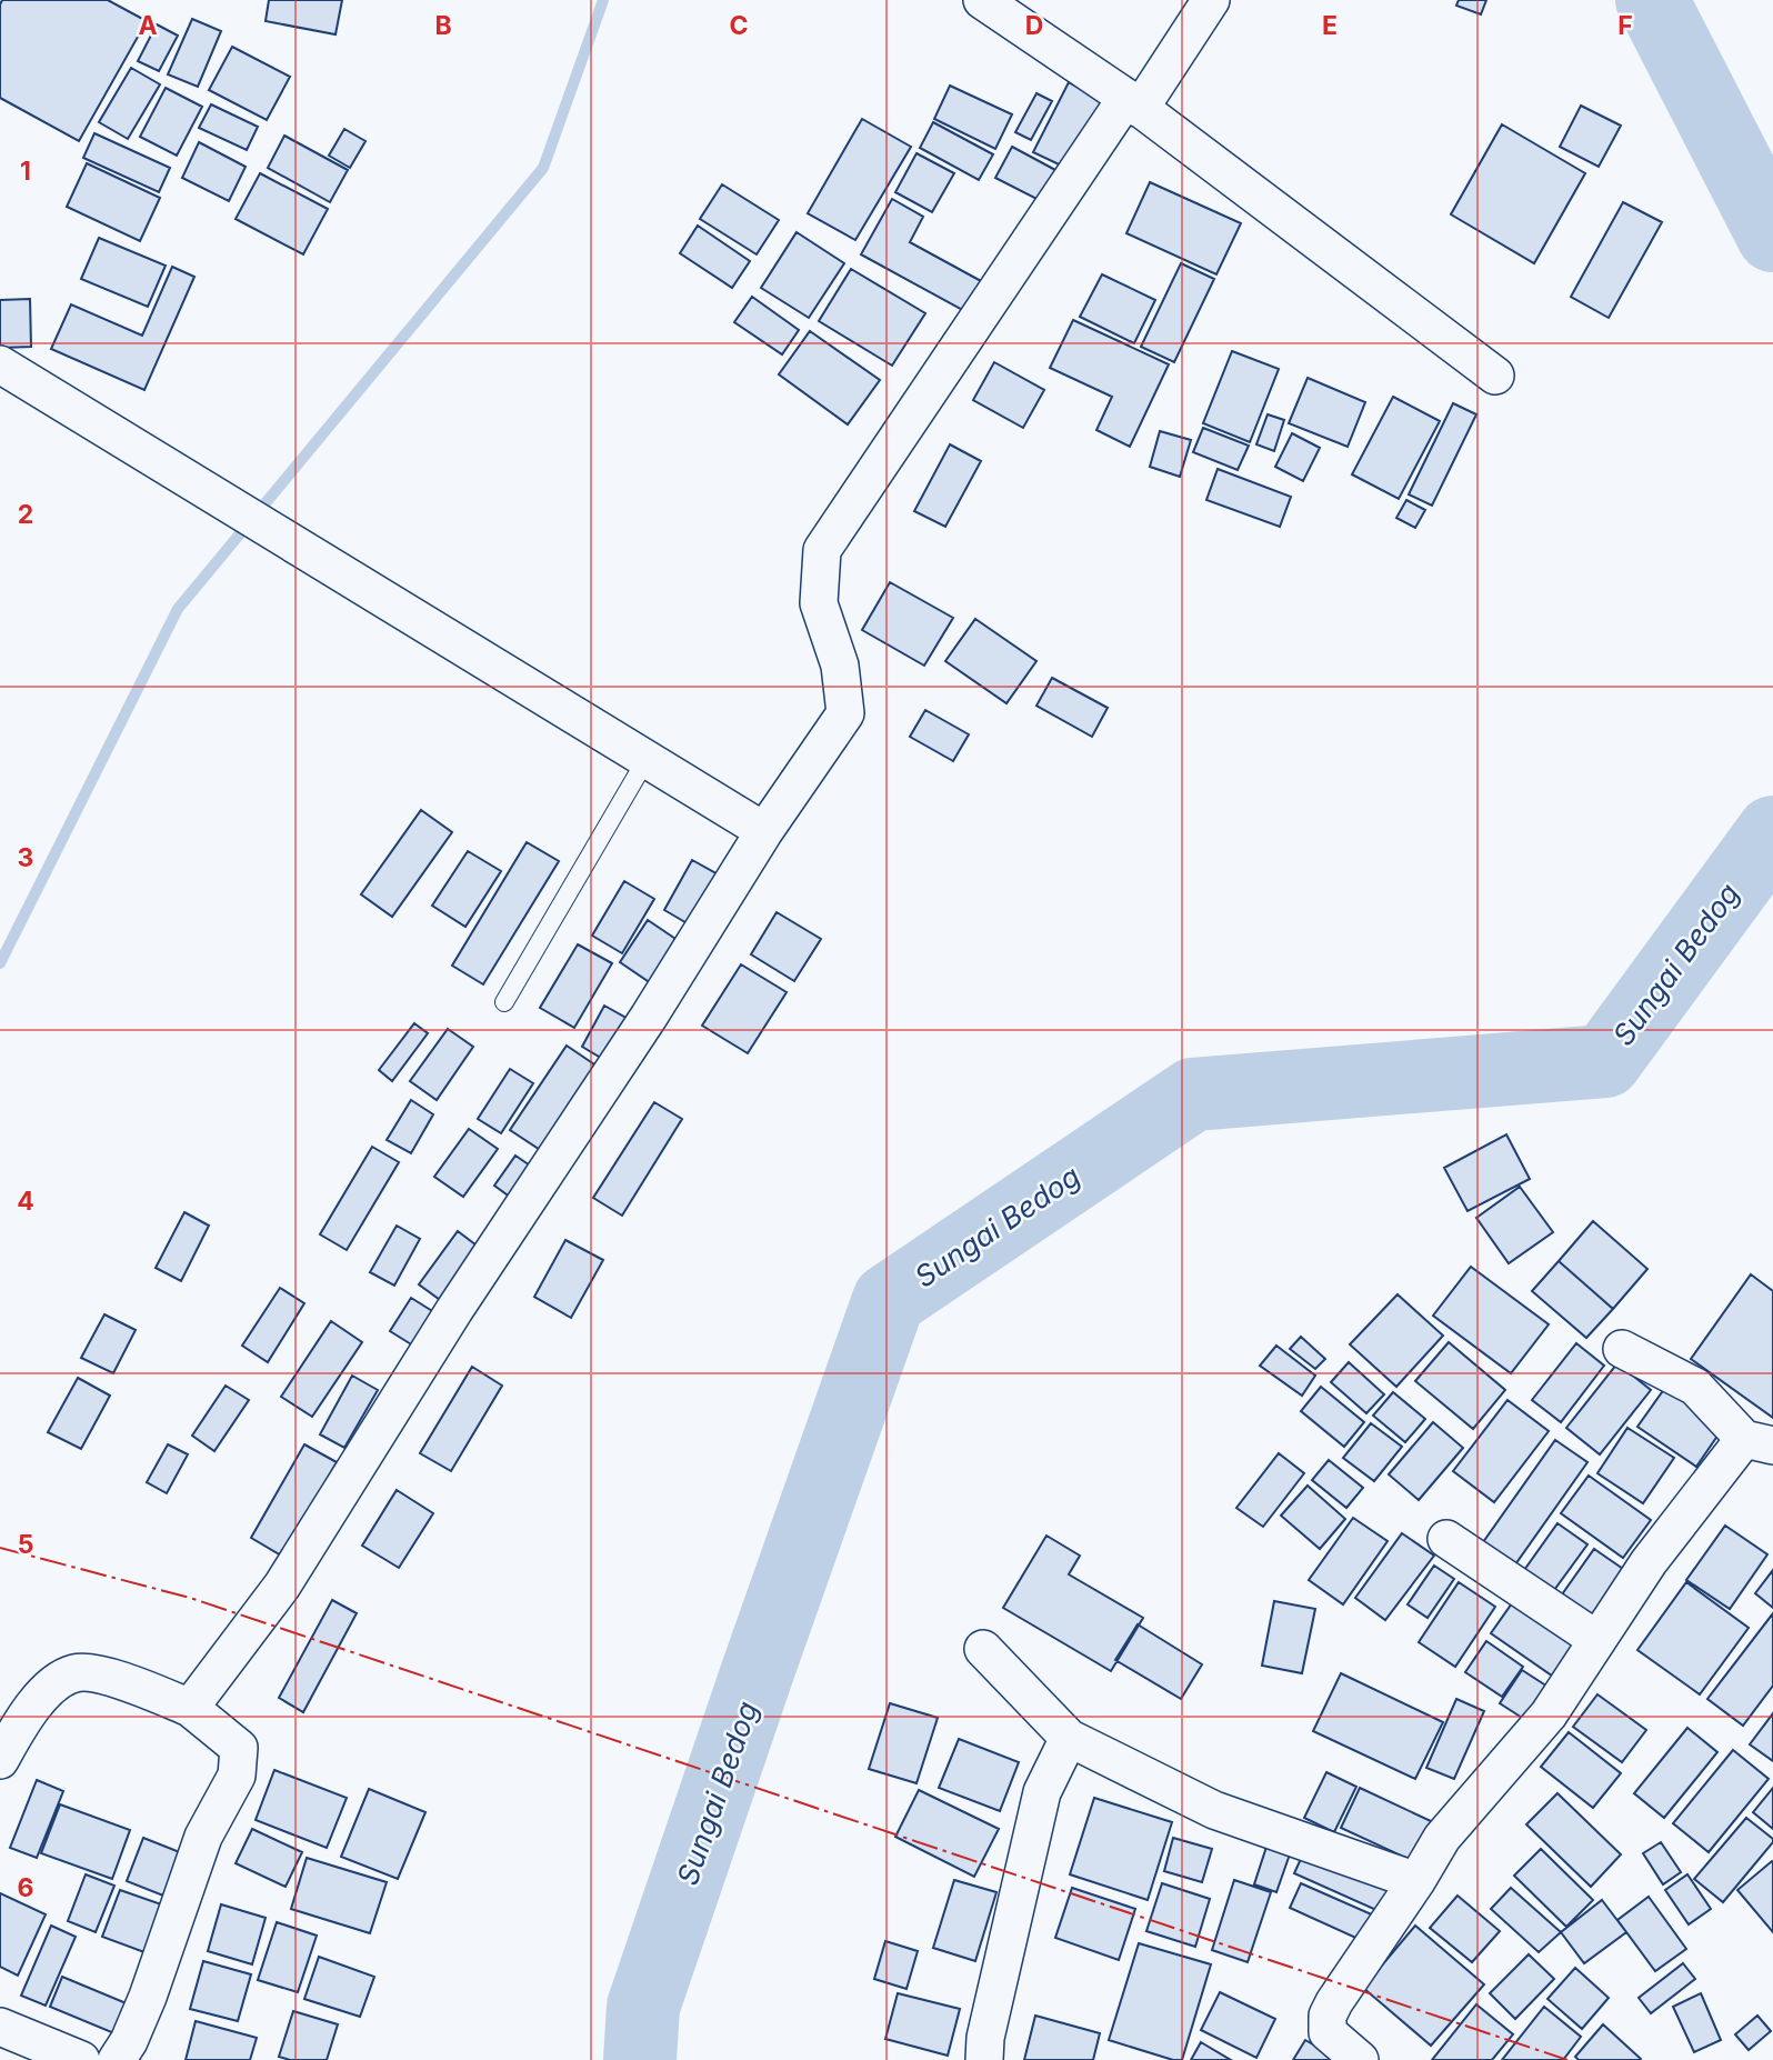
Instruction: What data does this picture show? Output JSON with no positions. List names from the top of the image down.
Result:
{
  "water": ["Sungai Bedog"],
  "grid": {
    "columns": [
      "A",
      "B",
      "C",
      "D",
      "E",
      "F"
    ],
    "rows": [
      "1",
      "2",
      "3",
      "4",
      "5",
      "6"
    ]
  }
}
